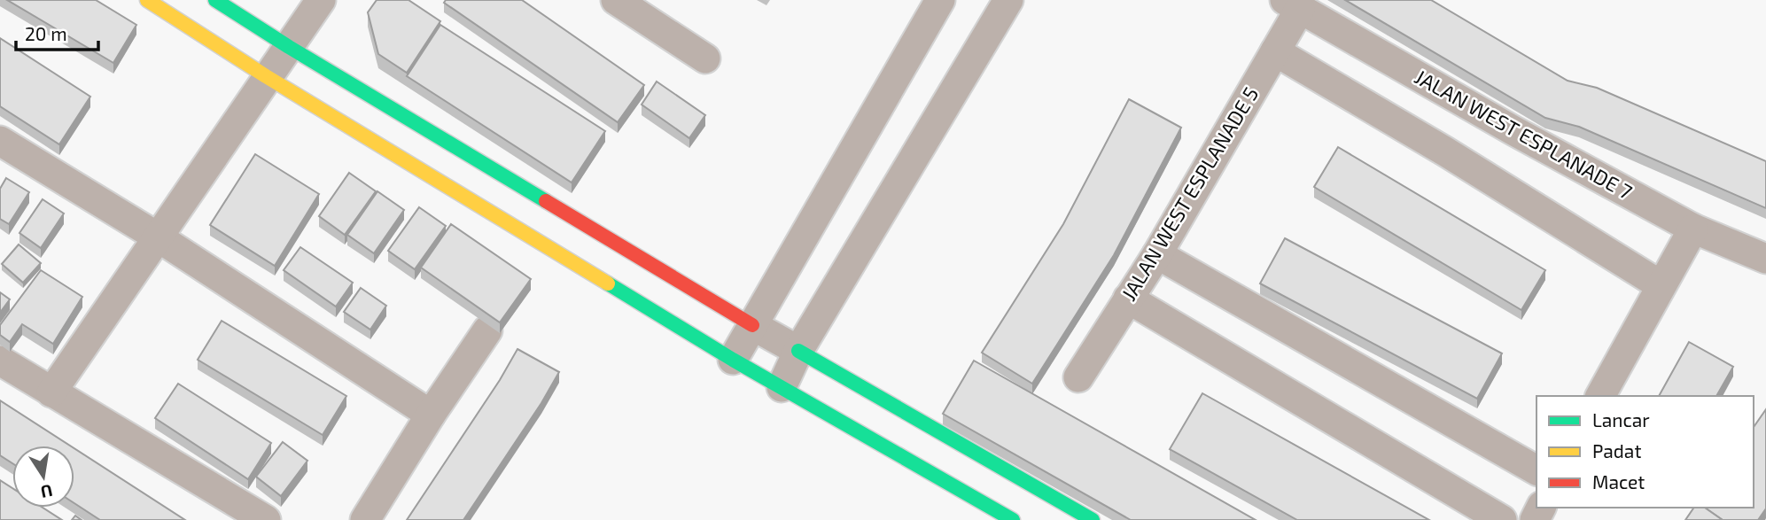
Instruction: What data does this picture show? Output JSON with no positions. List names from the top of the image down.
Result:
{
  "streets": {
    "street": ["JALAN WEST ESPLANADE 7", "JALAN WEST ESPLANADE 5"]
  },
  "crossings": [
    ["JALAN WEST ESPLANADE 7", "JALAN WEST ESPLANADE 5"]
  ],
  "legend": ["Lancar", "Padat", "Macet"],
  "scale_bar": "20 m",
  "north": "bottom"
}
